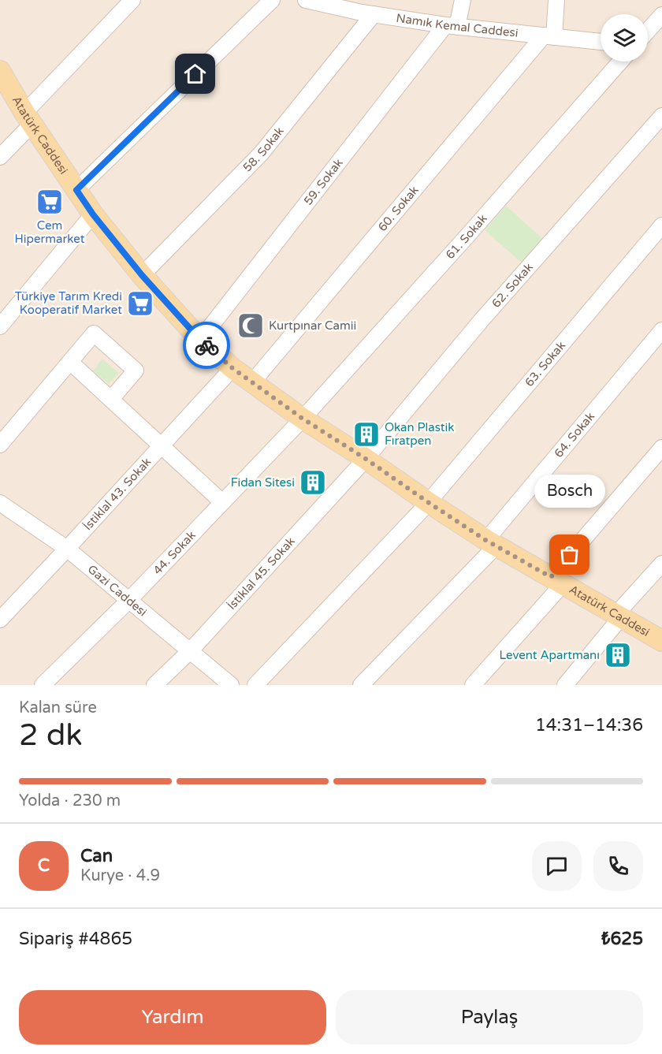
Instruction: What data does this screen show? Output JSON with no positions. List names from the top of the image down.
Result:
{
  "streets": {
    "main road": ["Atatürk Caddesi"],
    "street": [
      "Namık Kemal Caddesi",
      "58. Sokak",
      "59. Sokak",
      "60. Sokak",
      "61. Sokak",
      "62. Sokak",
      "63. Sokak",
      "64. Sokak",
      "İstiklal 43. Sokak",
      "44. Sokak",
      "İstiklal 45. Sokak",
      "Gazi Caddesi"
    ]
  },
  "crossings": [
    ["Namık Kemal Caddesi", "58. Sokak"],
    ["Namık Kemal Caddesi", "59. Sokak"],
    ["Namık Kemal Caddesi", "60. Sokak"],
    ["Atatürk Caddesi", "58. Sokak"],
    ["Atatürk Caddesi", "59. Sokak"],
    ["Atatürk Caddesi", "60. Sokak"],
    ["Atatürk Caddesi", "61. Sokak"],
    ["Atatürk Caddesi", "62. Sokak"],
    ["Atatürk Caddesi", "63. Sokak"],
    ["Atatürk Caddesi", "64. Sokak"],
    ["Atatürk Caddesi", "İstiklal 43. Sokak"],
    ["Atatürk Caddesi", "44. Sokak"],
    ["Atatürk Caddesi", "İstiklal 45. Sokak"],
    ["61. Sokak", "44. Sokak"],
    ["62. Sokak", "İstiklal 45. Sokak"],
    ["İstiklal 43. Sokak", "Gazi Caddesi"],
    ["44. Sokak", "Gazi Caddesi"],
    ["İstiklal 45. Sokak", "Gazi Caddesi"]
  ],
  "places": {
    "supermarket": ["Cem Hipermarket", "Türkiye Tarım Kredi Kooperatif Market"],
    "mosque": ["Kurtpınar Camii"],
    "building": ["Okan Plastik Fıratpen", "Fidan Sitesi", "Levent Apartmanı"],
    "other": ["Bosch"]
  },
  "page": {
    "bubble": "Bosch",
    "heading": ["2 dk", "Kalan süre", "14:31–14:36"],
    "panel": [
      "Can",
      "Kurye · 4.9",
      "Sipariş #4865",
      "₺625"
    ],
    "bar": "Yolda · 230 m",
    "round": "C",
    "buttons": ["Yardım", "Paylaş"]
  }
}
